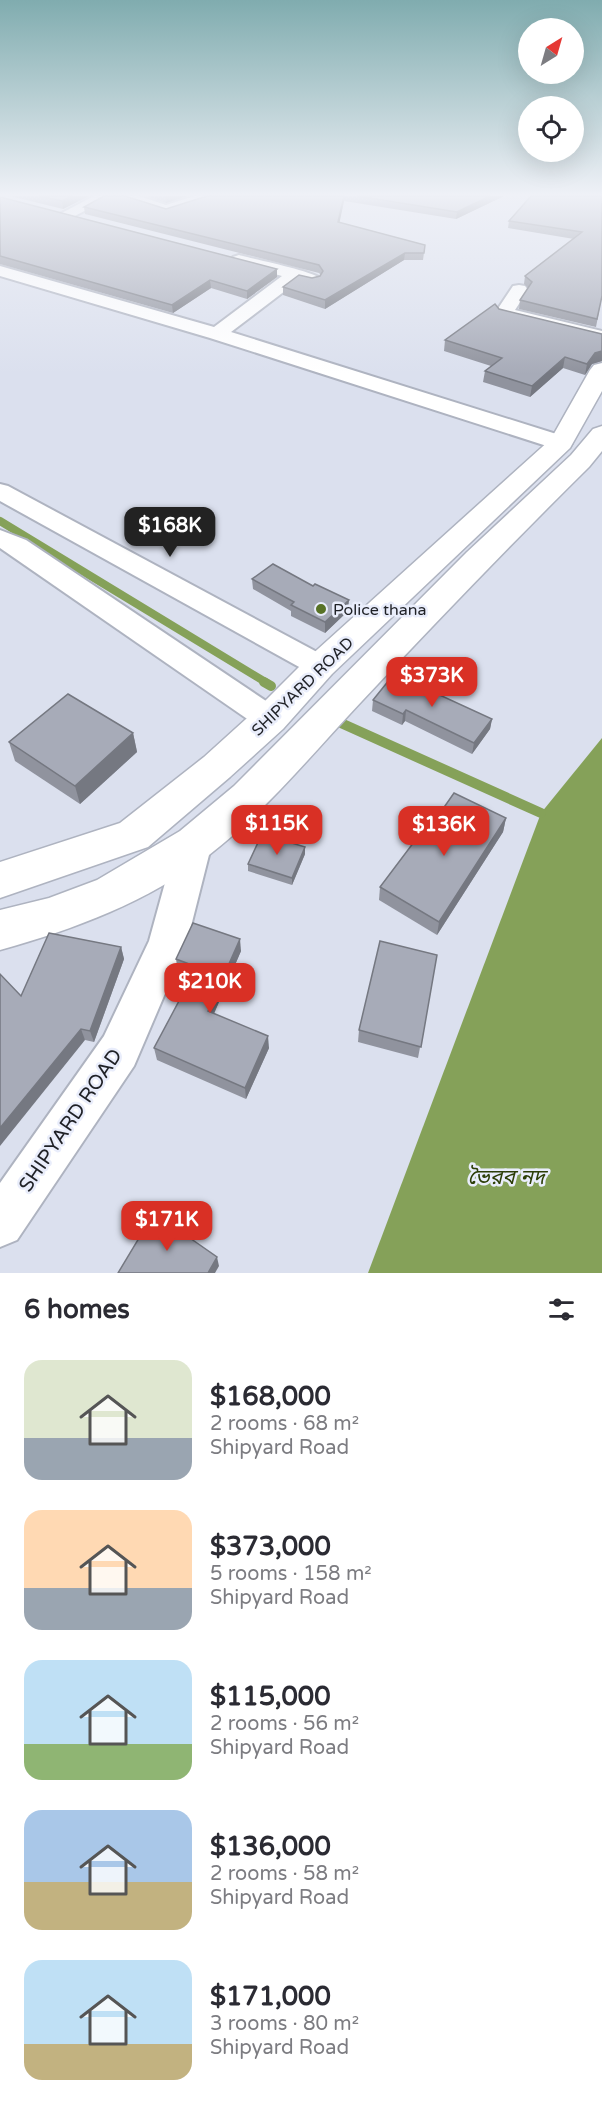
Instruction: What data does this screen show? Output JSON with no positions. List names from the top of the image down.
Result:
{
  "streets": {
    "main road": ["SHIPYARD ROAD"]
  },
  "water": ["ভৈরব নদ"],
  "places": ["Police thana"],
  "north": "top right",
  "page": {
    "price": [
      "$168K",
      "$373K",
      "$115K",
      "$136K",
      "$210K",
      "$171K"
    ],
    "heading": "6 homes",
    "list": [
      {
        "name": "$168,000",
        "note": "2 rooms · 68 m² · Shipyard Road"
      },
      {
        "name": "$373,000",
        "note": "5 rooms · 158 m² · Shipyard Road"
      },
      {
        "name": "$115,000",
        "note": "2 rooms · 56 m² · Shipyard Road"
      },
      {
        "name": "$136,000",
        "note": "2 rooms · 58 m² · Shipyard Road"
      },
      {
        "name": "$171,000",
        "note": "3 rooms · 80 m² · Shipyard Road"
      }
    ]
  }
}
